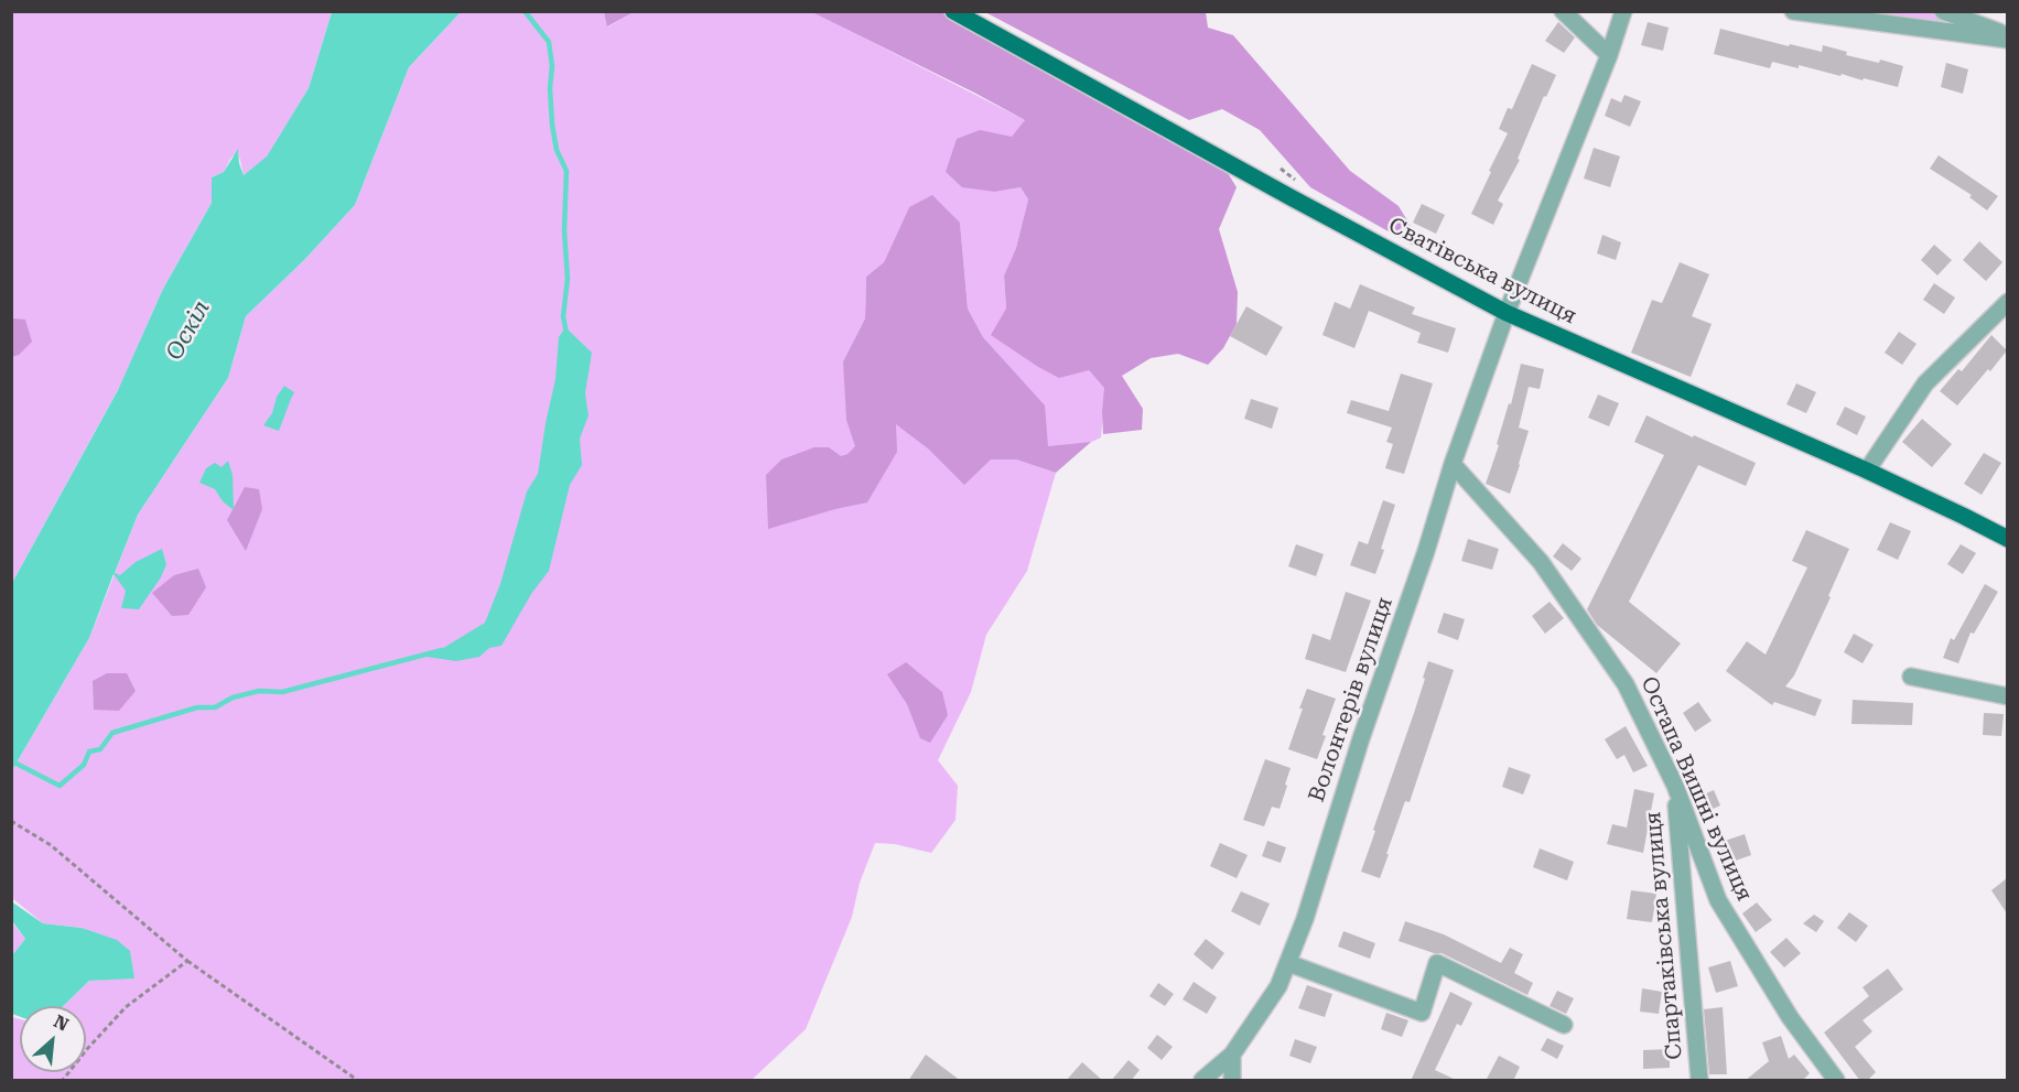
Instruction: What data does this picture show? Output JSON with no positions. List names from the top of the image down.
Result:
{
  "streets": {
    "main road": ["Сватівська вулиця"],
    "street": ["Волонтерів вулиця", "Остапа Вишні вулиця", "Спартаківська вулиця"]
  },
  "crossings": [
    ["Сватівська вулиця", "Волонтерів вулиця"],
    ["Волонтерів вулиця", "Остапа Вишні вулиця"],
    ["Остапа Вишні вулиця", "Спартаківська вулиця"]
  ],
  "water": ["Оскіл"],
  "north": "top right"
}
